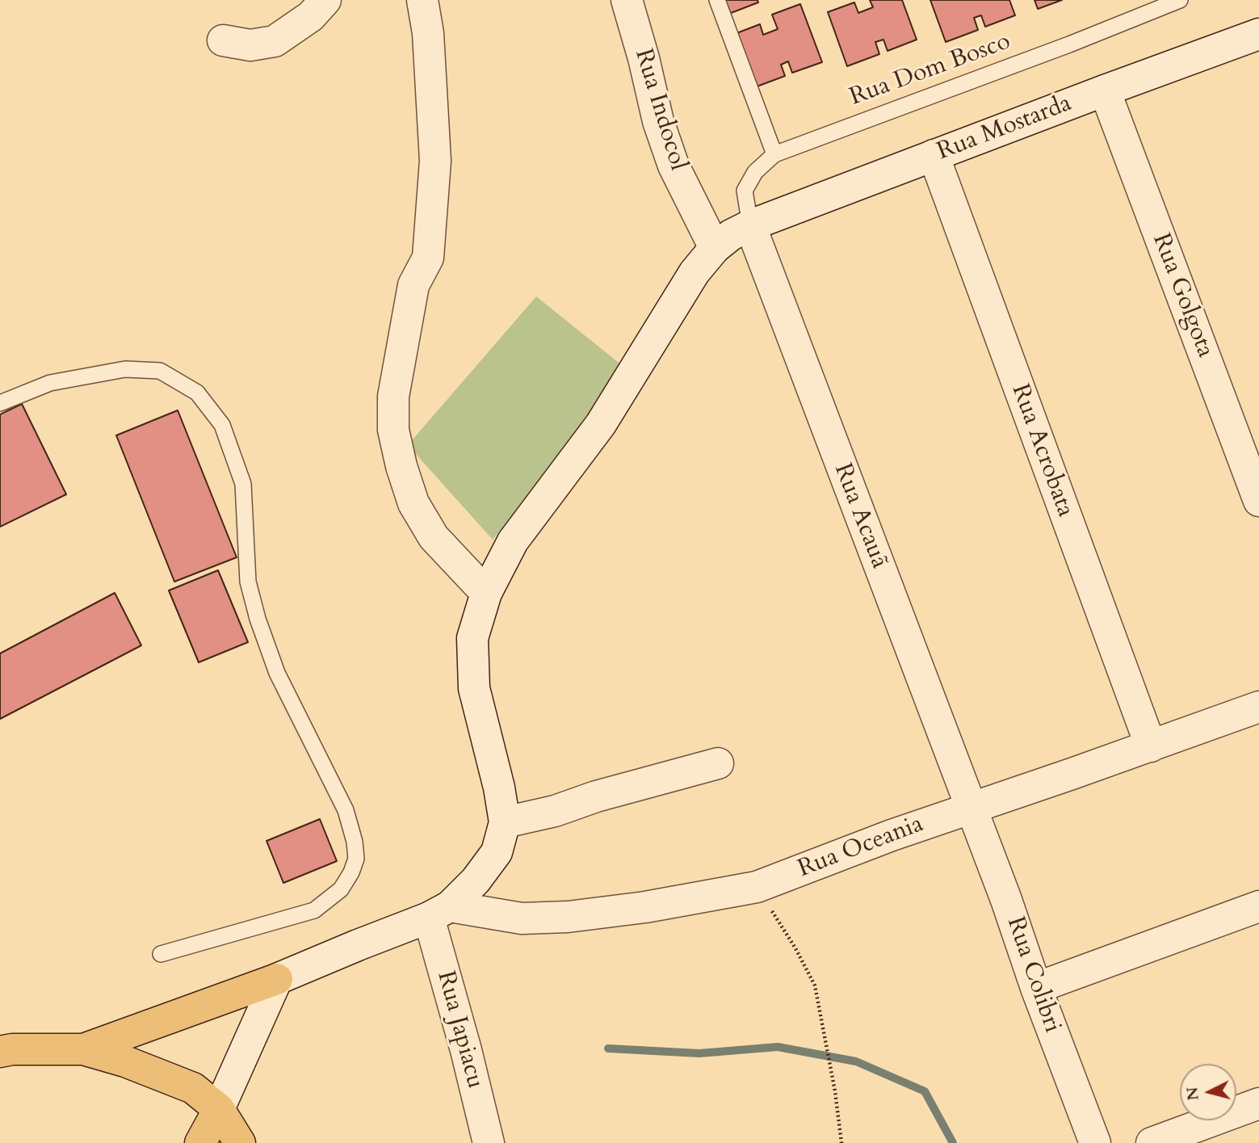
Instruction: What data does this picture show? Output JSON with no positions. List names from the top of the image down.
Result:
{
  "streets": {
    "street": [
      "Rua Indocol",
      "Rua Mostarda",
      "Rua Golgota",
      "Rua Acrobata",
      "Rua Acauã",
      "Rua Oceania",
      "Rua Colibri",
      "Rua Japiacu"
    ],
    "lane": ["Rua Dom Bosco"]
  },
  "crossings": [
    ["Rua Dom Bosco", "Rua Mostarda"],
    ["Rua Dom Bosco", "Rua Acauã"],
    ["Rua Indocol", "Rua Mostarda"],
    ["Rua Mostarda", "Rua Golgota"],
    ["Rua Mostarda", "Rua Acrobata"],
    ["Rua Mostarda", "Rua Acauã"],
    ["Rua Acrobata", "Rua Oceania"],
    ["Rua Acauã", "Rua Oceania"],
    ["Rua Acauã", "Rua Colibri"],
    ["Rua Oceania", "Rua Colibri"],
    ["Rua Oceania", "Rua Japiacu"]
  ],
  "north": "left"
}
